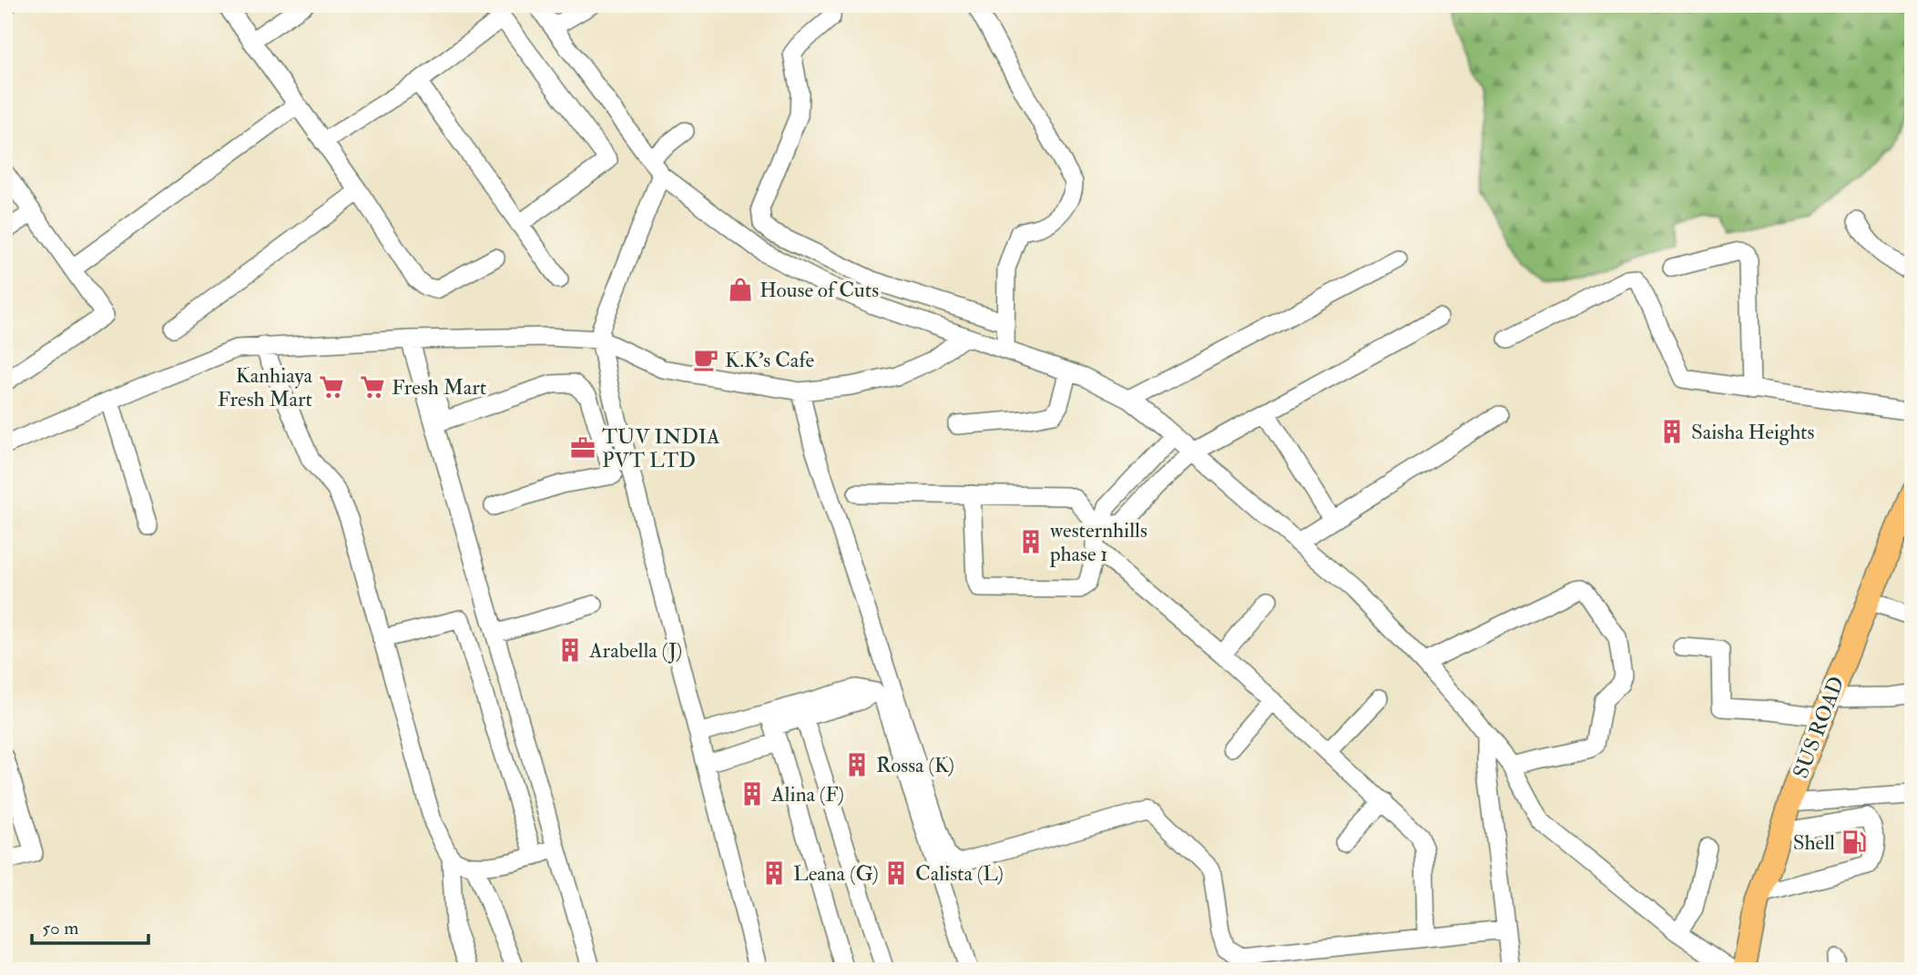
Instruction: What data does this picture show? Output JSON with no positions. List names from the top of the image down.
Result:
{
  "streets": {
    "main road": ["SUS ROAD"]
  },
  "places": {
    "shop": ["House of Cuts"],
    "cafe": ["K.K's Cafe"],
    "supermarket": ["Kanhiaya Fresh Mart", "Fresh Mart"],
    "building": [
      "Saisha Heights",
      "westernhills phase 1",
      "Arabella (J)",
      "Rossa (K)",
      "Alina (F)",
      "Leana (G)",
      "Calista (L)"
    ],
    "office": ["TUV INDIA PVT LTD"],
    "fuel station": ["Shell"]
  },
  "scale_bar": "50 m"
}
